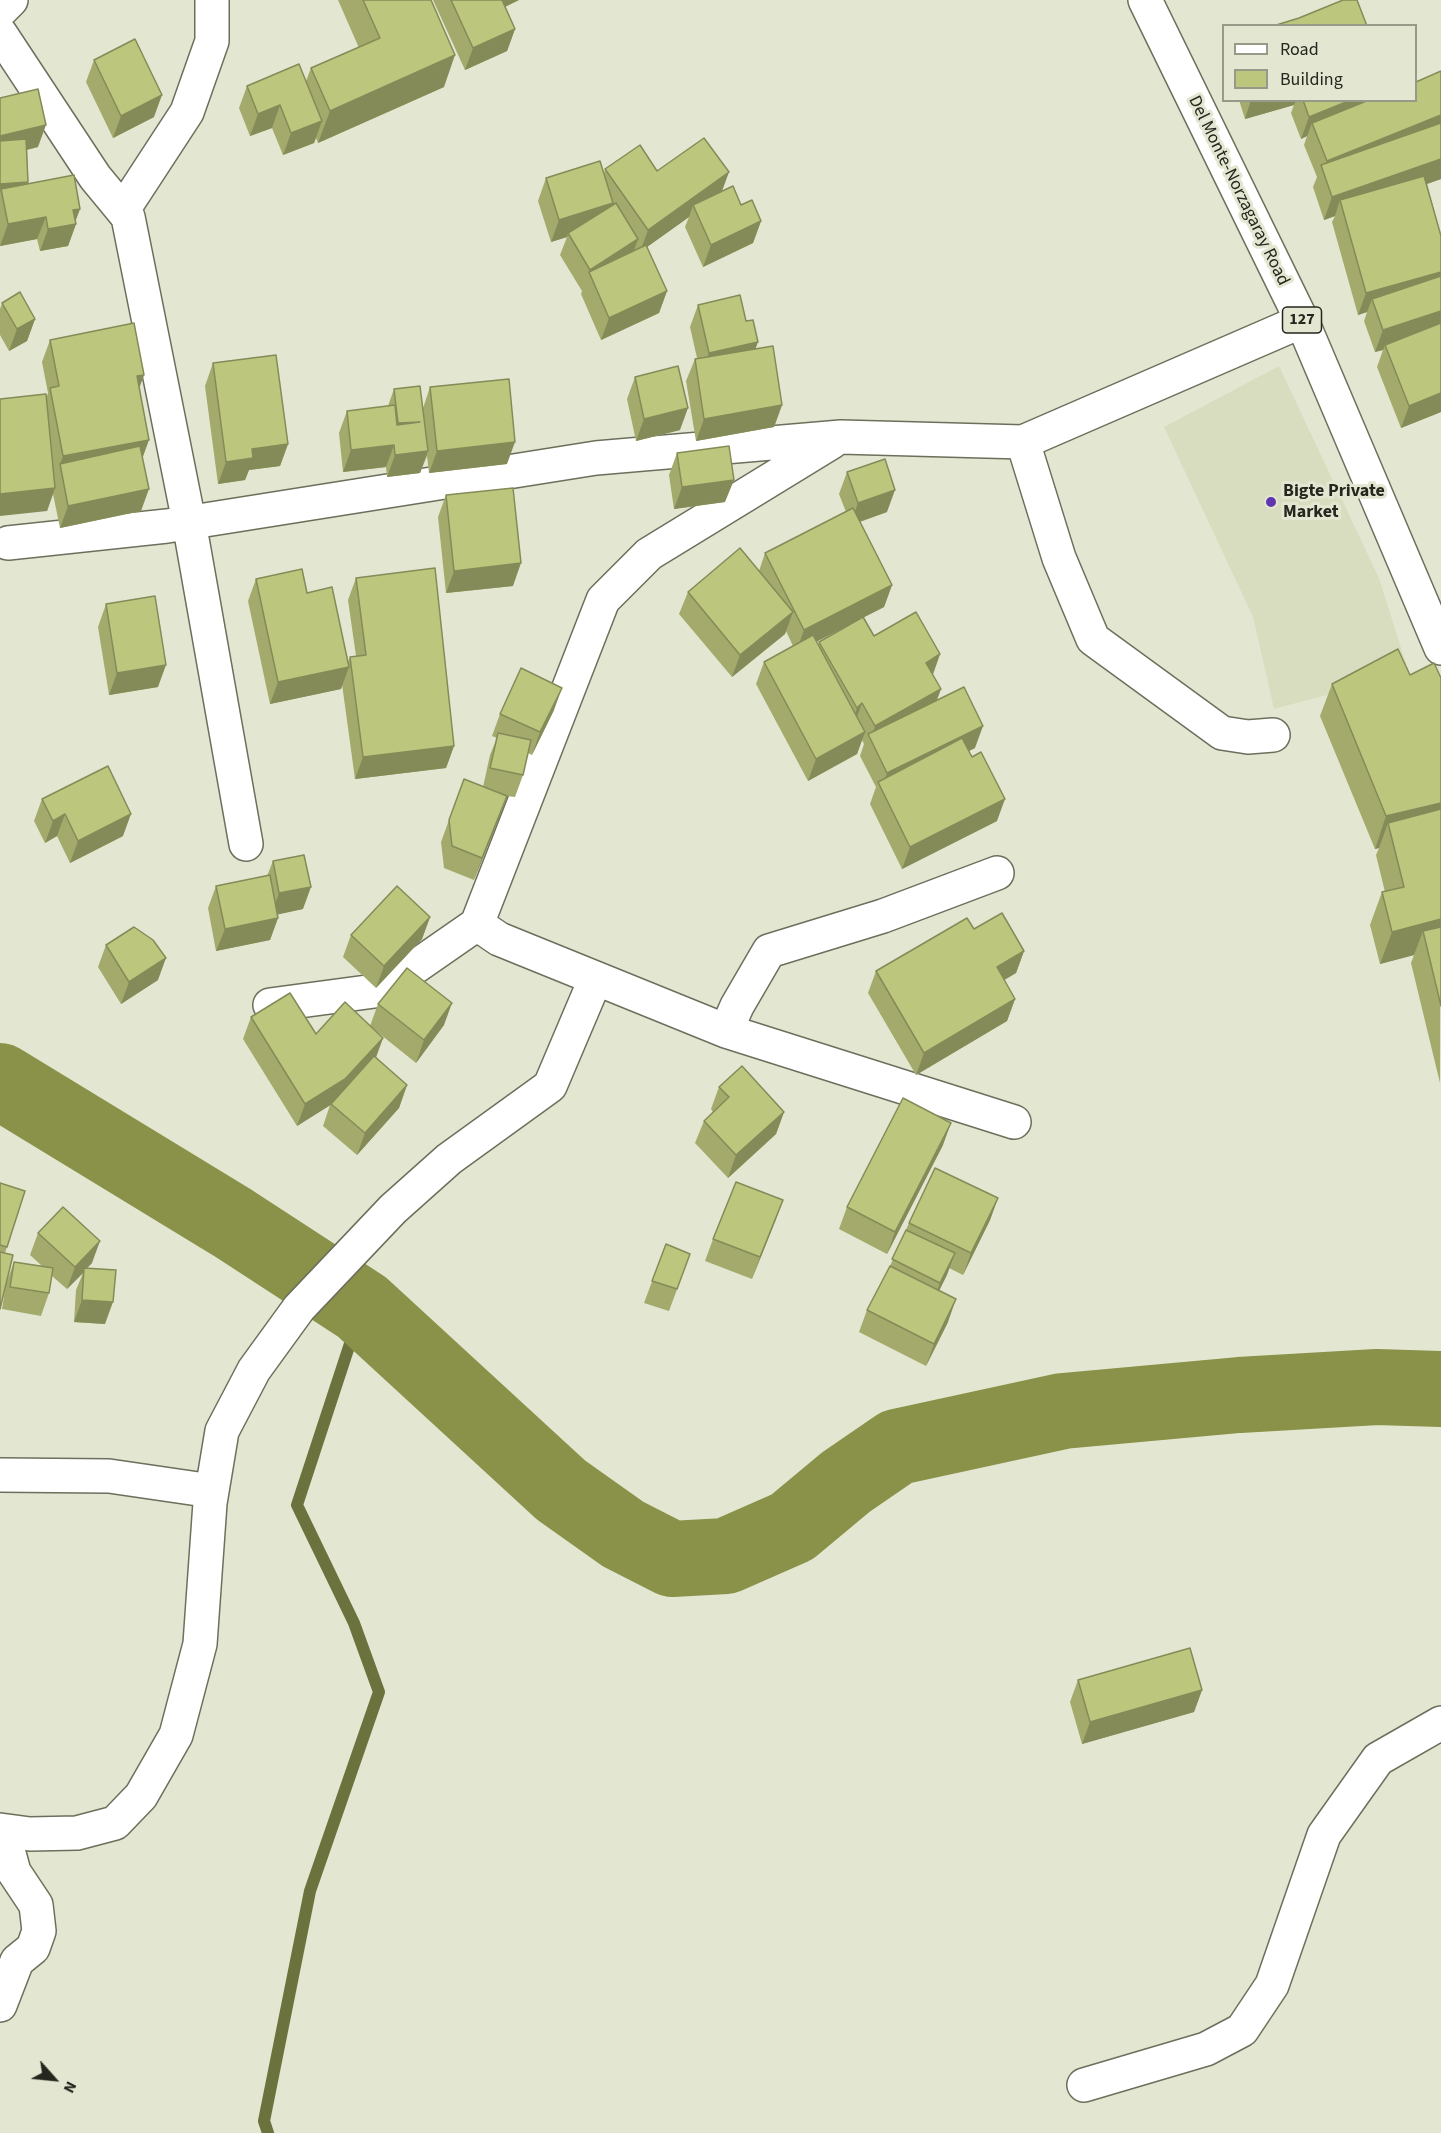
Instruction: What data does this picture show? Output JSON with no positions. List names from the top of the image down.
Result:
{
  "streets": {
    "street": ["Del Monte-Norzagaray Road", "127"]
  },
  "places": ["Bigte Private Market"],
  "legend": ["Road", "Building"],
  "north": "bottom right"
}
